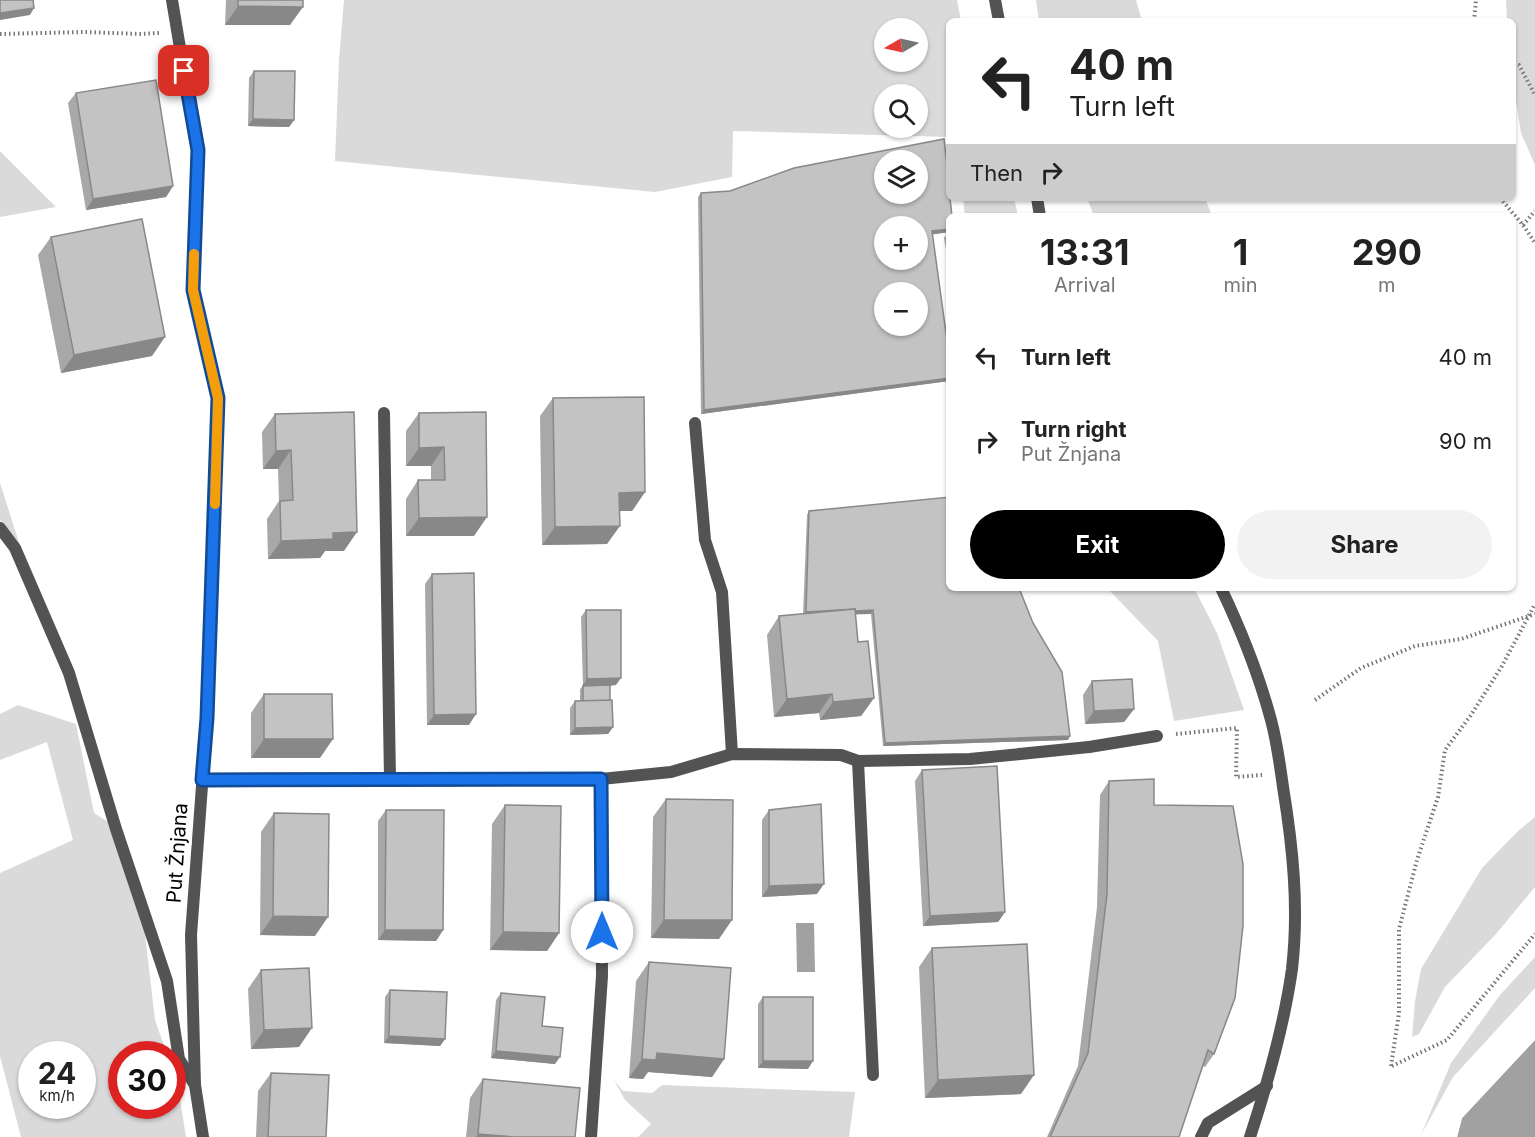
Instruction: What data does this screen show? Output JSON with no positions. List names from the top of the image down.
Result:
{
  "streets": {
    "street": ["Put Žnjana"]
  },
  "north": "left",
  "page": {
    "map_buttons": ["+", "−"],
    "turn": ["40 m", "Turn left"],
    "then": "Then",
    "eta": [
      "13:31",
      "Arrival",
      "1",
      "min",
      "290",
      "m"
    ],
    "list": [
      {
        "name": "Turn left",
        "value": "40 m"
      },
      {
        "name": "Turn right",
        "note": "Put Žnjana",
        "value": "90 m"
      }
    ],
    "buttons": ["Exit", "Share"],
    "speed": "24 km/h",
    "limit": "30"
  }
}
